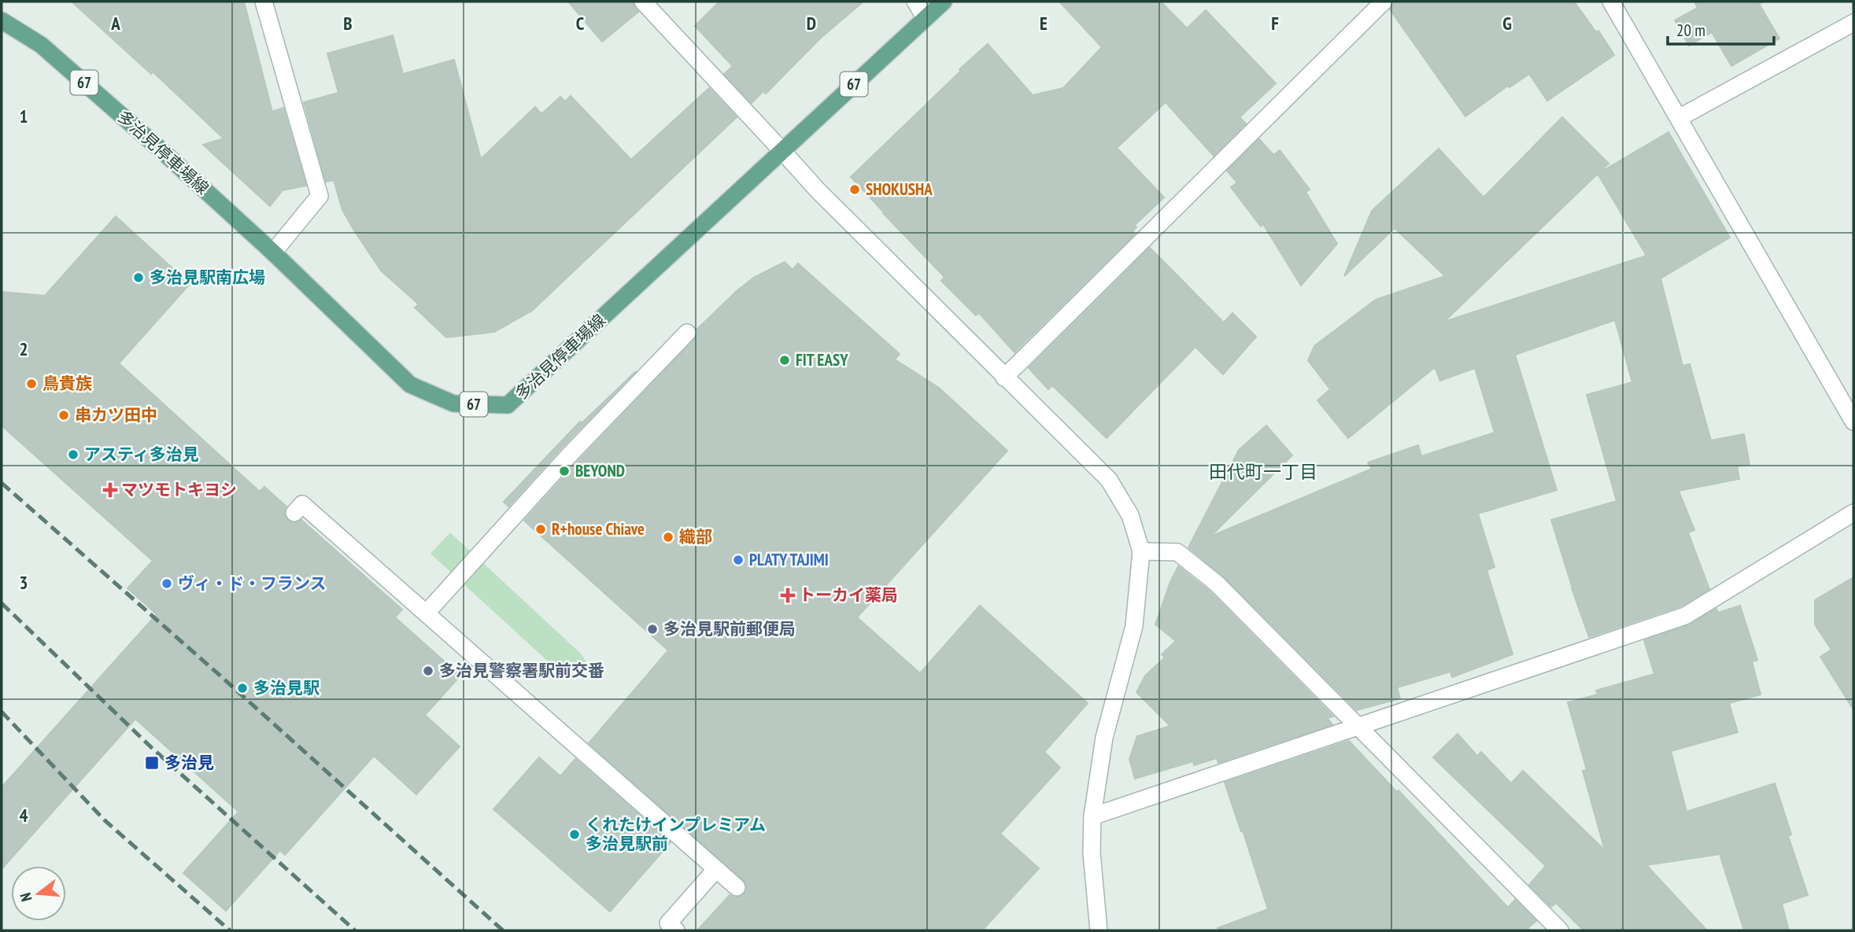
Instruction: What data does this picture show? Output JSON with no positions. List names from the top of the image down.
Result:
{
  "streets": {
    "main road": ["67", "多治見停車場線"]
  },
  "districts": ["田代町一丁目"],
  "places": {
    "other": [
      "SHOKUSHA",
      "多治見駅南広場",
      "FIT EASY",
      "鳥貴族",
      "串カツ田中",
      "アスティ多治見",
      "BEYOND",
      "R+house Chiave",
      "織部",
      "PLATY TAJIMI",
      "ヴィ・ド・フランス",
      "多治見駅前郵便局",
      "多治見警察署駅前交番",
      "多治見駅",
      "くれたけインプレミアム 多治見駅前"
    ],
    "health": ["マツモトキヨシ", "トーカイ薬局"],
    "transit": ["多治見"]
  },
  "scale_bar": "20 m",
  "north": "left",
  "grid": {
    "columns": [
      "A",
      "B",
      "C",
      "D",
      "E",
      "F",
      "G"
    ],
    "rows": [
      "1",
      "2",
      "3",
      "4"
    ]
  }
}
